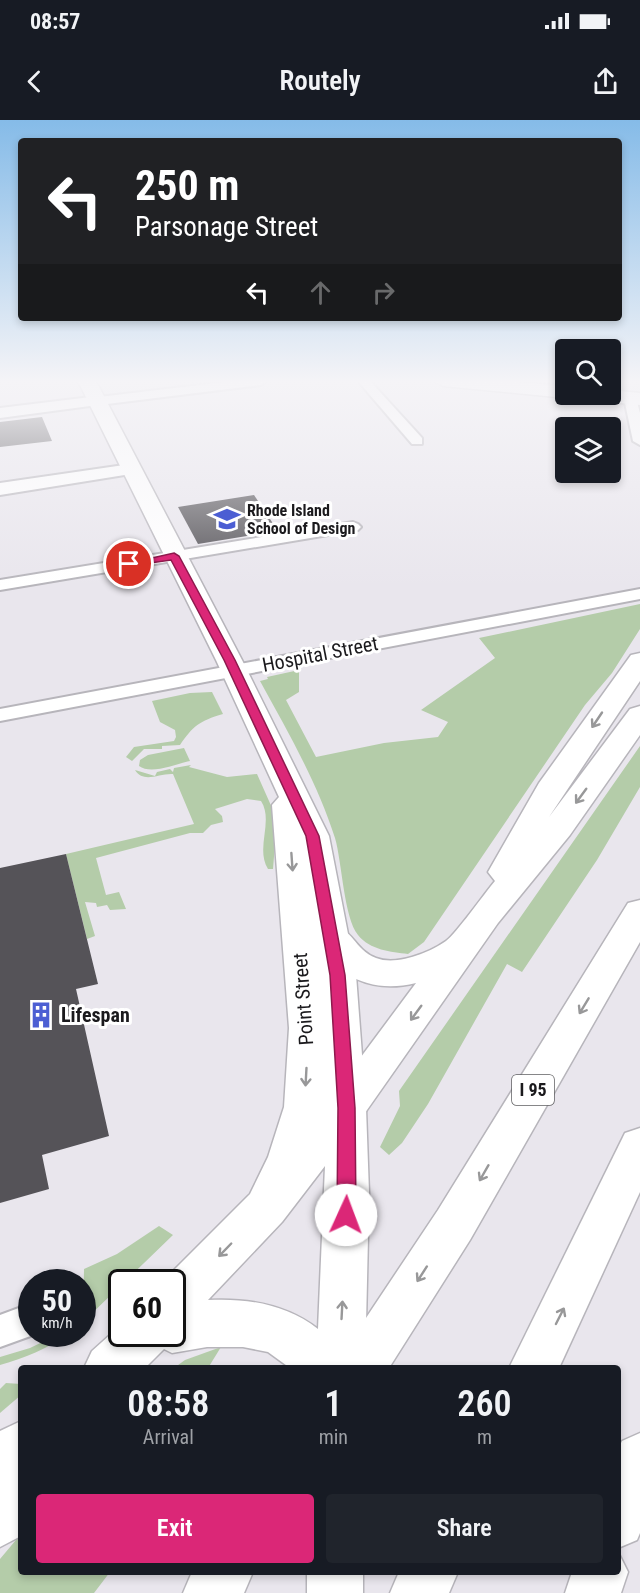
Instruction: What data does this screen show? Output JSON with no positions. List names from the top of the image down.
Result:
{
  "streets": {
    "main road": ["Point Street", "I 95"],
    "street": ["Hospital Street"]
  },
  "crossings": [
    ["Hospital Street", "Point Street"]
  ],
  "places": {
    "school or university": ["Rhode Island School of Design"],
    "building": ["Lifespan"]
  },
  "page": {
    "status": "08:57",
    "header": "Routely",
    "turn": ["250 m", "Parsonage Street"],
    "speed": "50 km/h",
    "limit": "60",
    "eta": [
      "08:58",
      "Arrival",
      "1",
      "min",
      "260",
      "m"
    ],
    "buttons": ["Exit", "Share"]
  }
}
